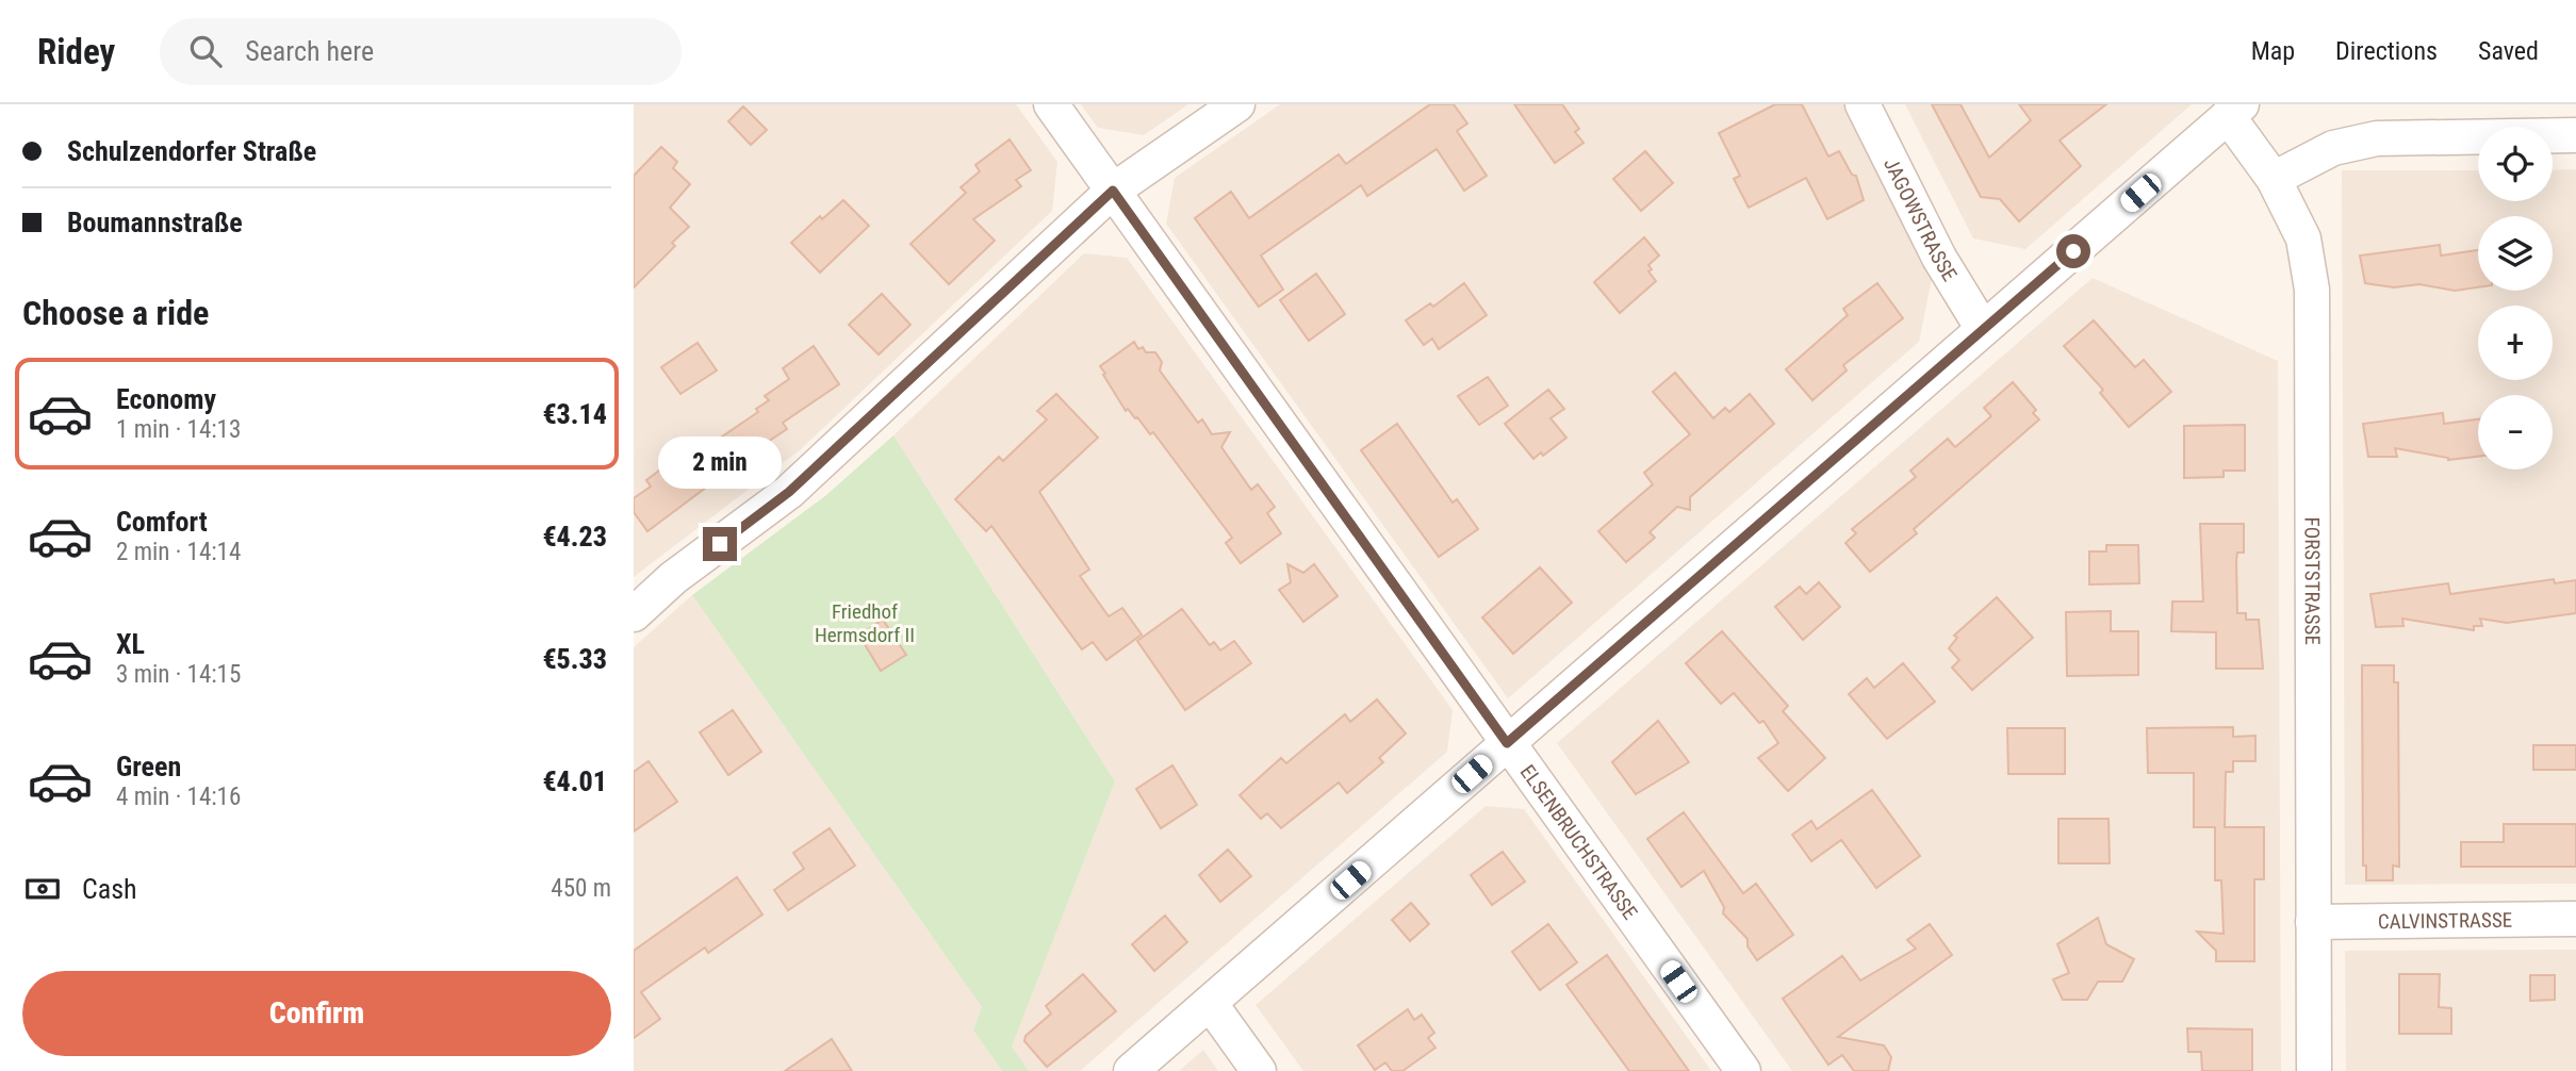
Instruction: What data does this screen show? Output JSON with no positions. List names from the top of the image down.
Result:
{
  "streets": {
    "street": [
      "JAGOWSTRASSE",
      "FORSTSTRASSE",
      "ELSENBRUCHSTRASSE",
      "CALVINSTRASSE"
    ]
  },
  "crossings": [
    ["FORSTSTRASSE", "CALVINSTRASSE"]
  ],
  "parks": ["Friedhof Hermsdorf II"],
  "page": {
    "header": "Ridey",
    "search": "Search here",
    "nav": ["Map", "Directions", "Saved"],
    "banner": ["Schulzendorfer Straße", "Boumannstraße"],
    "map_buttons": ["+", "−"],
    "heading": "Choose a ride",
    "list": [
      {
        "name": "Economy",
        "note": "1 min · 14:13",
        "value": "€3.14"
      },
      {
        "name": "Comfort",
        "note": "2 min · 14:14",
        "value": "€4.23"
      },
      {
        "name": "XL",
        "note": "3 min · 14:15",
        "value": "€5.33"
      },
      {
        "name": "Green",
        "note": "4 min · 14:16",
        "value": "€4.01"
      }
    ],
    "bubble": "2 min",
    "pay": ["Cash", "450 m"],
    "buttons": "Confirm"
  }
}
